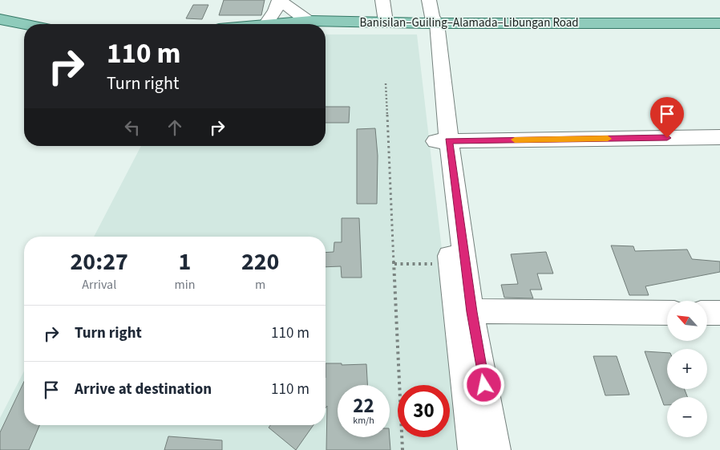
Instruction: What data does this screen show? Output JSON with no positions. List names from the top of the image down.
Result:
{
  "streets": {
    "main road": ["Banisilan–Guiling–Alamada–Libungan Road"]
  },
  "north": "top left",
  "page": {
    "turn": ["110 m", "Turn right"],
    "eta": [
      "20:27",
      "Arrival",
      "1",
      "min",
      "220",
      "m"
    ],
    "map_buttons": ["+", "−"],
    "list": [
      {
        "name": "Turn right",
        "value": "110 m"
      },
      {
        "name": "Arrive at destination",
        "value": "110 m"
      }
    ],
    "speed": "22 km/h",
    "limit": "30"
  }
}
